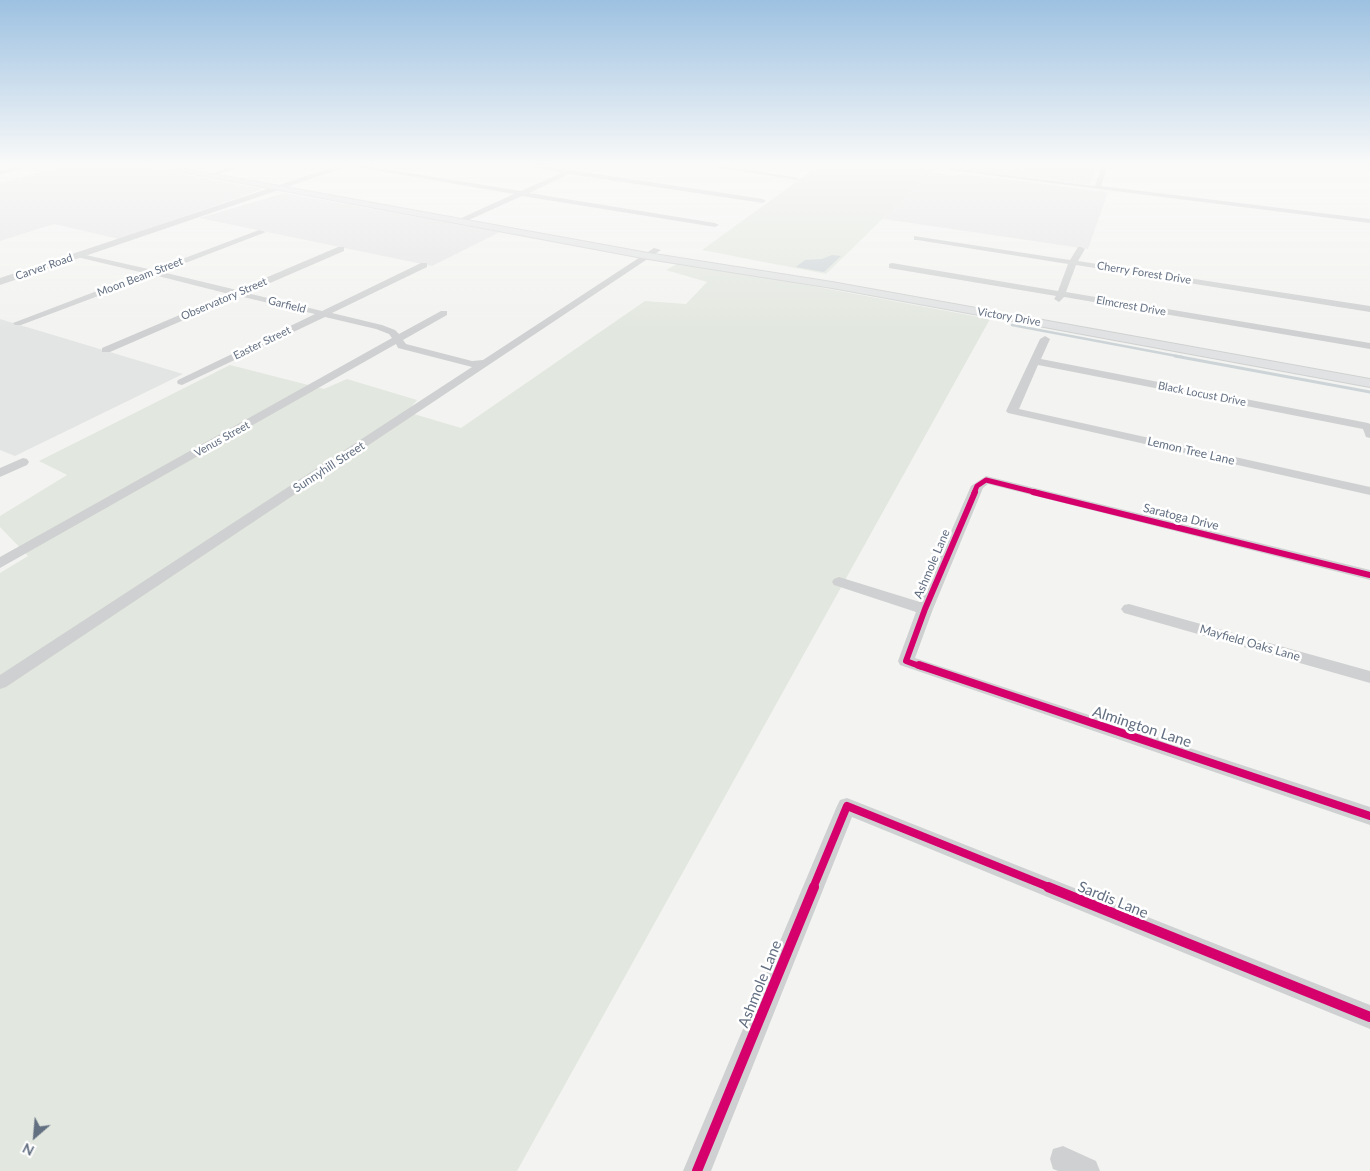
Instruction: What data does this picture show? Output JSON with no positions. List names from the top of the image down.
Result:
{
  "streets": {
    "main road": ["Victory Drive"],
    "street": [
      "Carver Road",
      "Cherry Forest Drive",
      "Moon Beam Street",
      "Observatory Street",
      "Garfield",
      "Elmcrest Drive",
      "Easter Street",
      "Black Locust Drive",
      "Venus Street",
      "Lemon Tree Lane",
      "Sunnyhill Street",
      "Saratoga Drive",
      "Ashmole Lane",
      "Mayfield Oaks Lane",
      "Almington Lane",
      "Sardis Lane"
    ]
  },
  "crossings": [
    ["Carver Road", "Garfield"],
    ["Moon Beam Street", "Garfield"],
    ["Observatory Street", "Garfield"],
    ["Garfield", "Easter Street"],
    ["Garfield", "Venus Street"],
    ["Garfield", "Sunnyhill Street"],
    ["Victory Drive", "Sunnyhill Street"],
    ["Black Locust Drive", "Lemon Tree Lane"],
    ["Saratoga Drive", "Ashmole Lane"],
    ["Ashmole Lane", "Almington Lane"],
    ["Ashmole Lane", "Sardis Lane"]
  ],
  "north": "bottom left"
}
